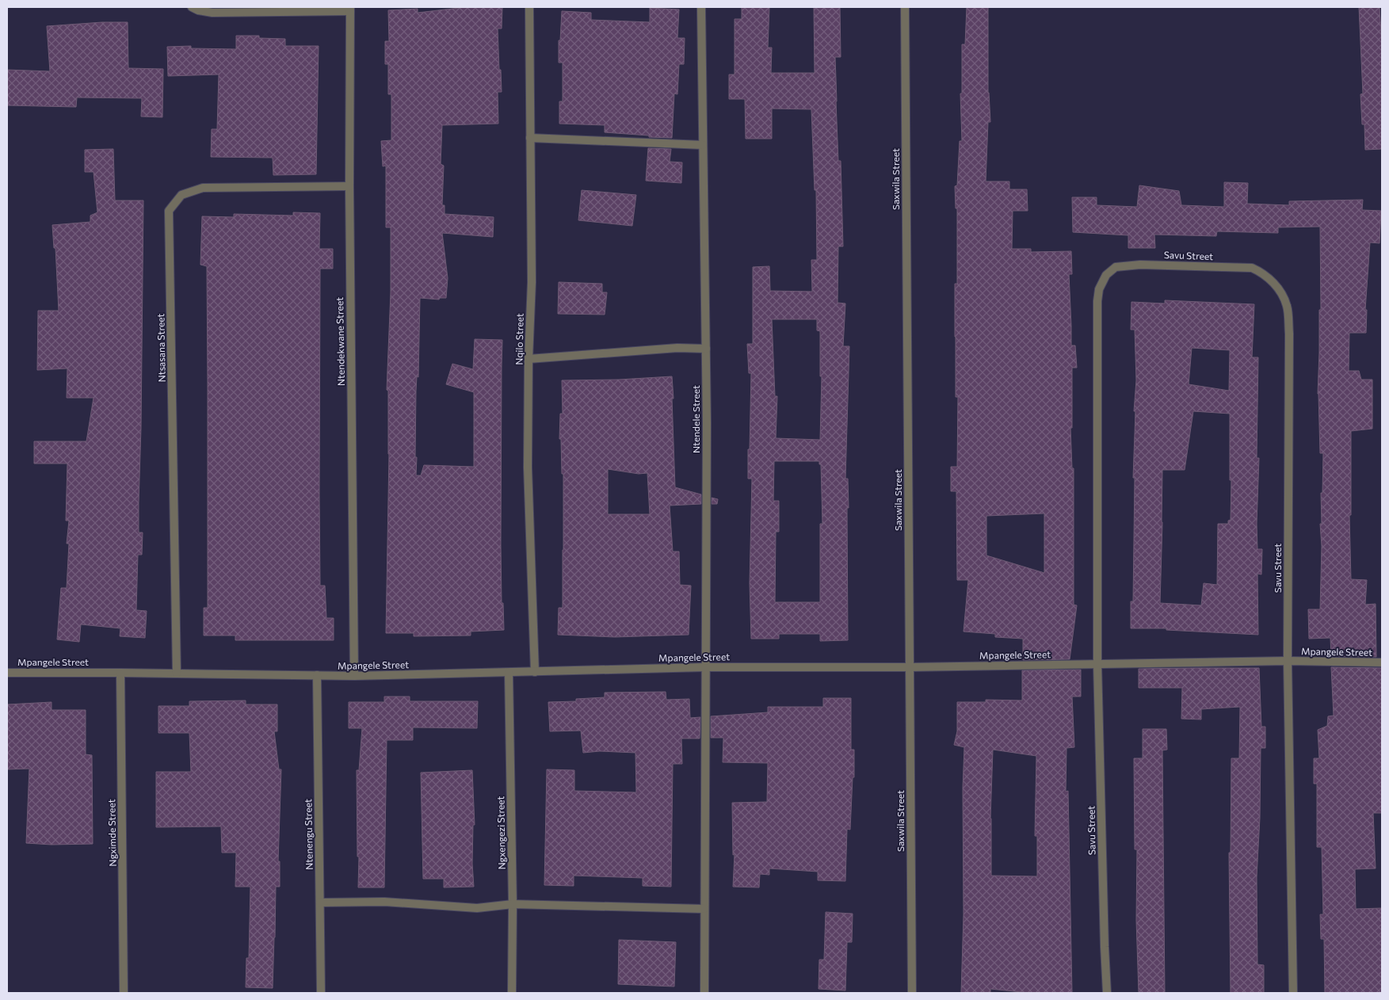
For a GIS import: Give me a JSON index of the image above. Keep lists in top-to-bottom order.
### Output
{
  "streets": {
    "street": [
      "Saxwila Street",
      "Savu Street",
      "Nqilo Street",
      "Ntendekwane Street",
      "Ntsasana Street",
      "Ntendele Street",
      "Mpangele Street",
      "Ngximde Street",
      "Ngxengezi Street",
      "Ntenengu Street"
    ]
  },
  "crossings": [
    ["Saxwila Street", "Mpangele Street"],
    ["Savu Street", "Mpangele Street"],
    ["Nqilo Street", "Mpangele Street"],
    ["Ntendekwane Street", "Ntsasana Street"],
    ["Ntendekwane Street", "Mpangele Street"],
    ["Ntsasana Street", "Mpangele Street"],
    ["Ntendele Street", "Mpangele Street"],
    ["Mpangele Street", "Ngximde Street"],
    ["Mpangele Street", "Ngxengezi Street"],
    ["Mpangele Street", "Ntenengu Street"]
  ]
}
